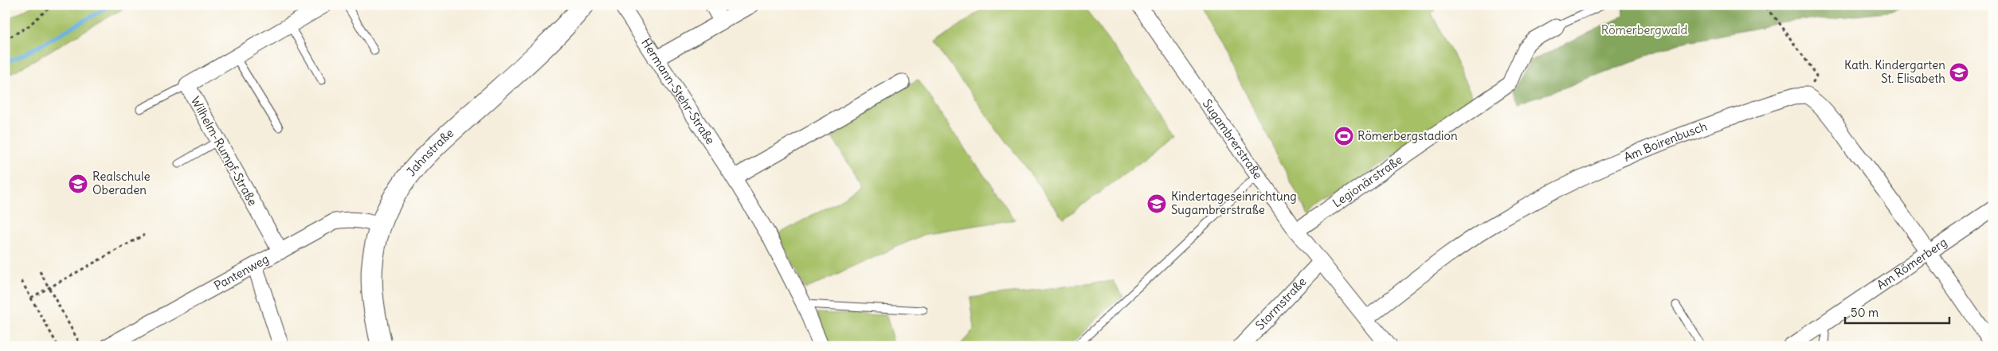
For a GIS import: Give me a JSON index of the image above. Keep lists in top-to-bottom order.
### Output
{
  "streets": {
    "main road": ["Jahnstraße"],
    "street": [
      "Hermann-Stehr-Straße",
      "Sugambrerstraße",
      "Am Boirenbusch",
      "Wilhelm-Rumpf-Straße",
      "Legionärstraße",
      "Am Römerberg",
      "Pantenweg",
      "Stormstraße"
    ]
  },
  "crossings": [
    ["Sugambrerstraße", "Am Boirenbusch"],
    ["Sugambrerstraße", "Legionärstraße"],
    ["Sugambrerstraße", "Stormstraße"],
    ["Wilhelm-Rumpf-Straße", "Pantenweg"],
    ["Jahnstraße", "Pantenweg"]
  ],
  "parks": ["Römerbergwald"],
  "places": {
    "school or university": ["Kath. Kindergarten St. Elisabeth", "Realschule Oberaden", "Kindertageseinrichtung Sugambrerstraße"],
    "sports": ["Römerbergstadion"]
  },
  "scale_bar": "50 m"
}
